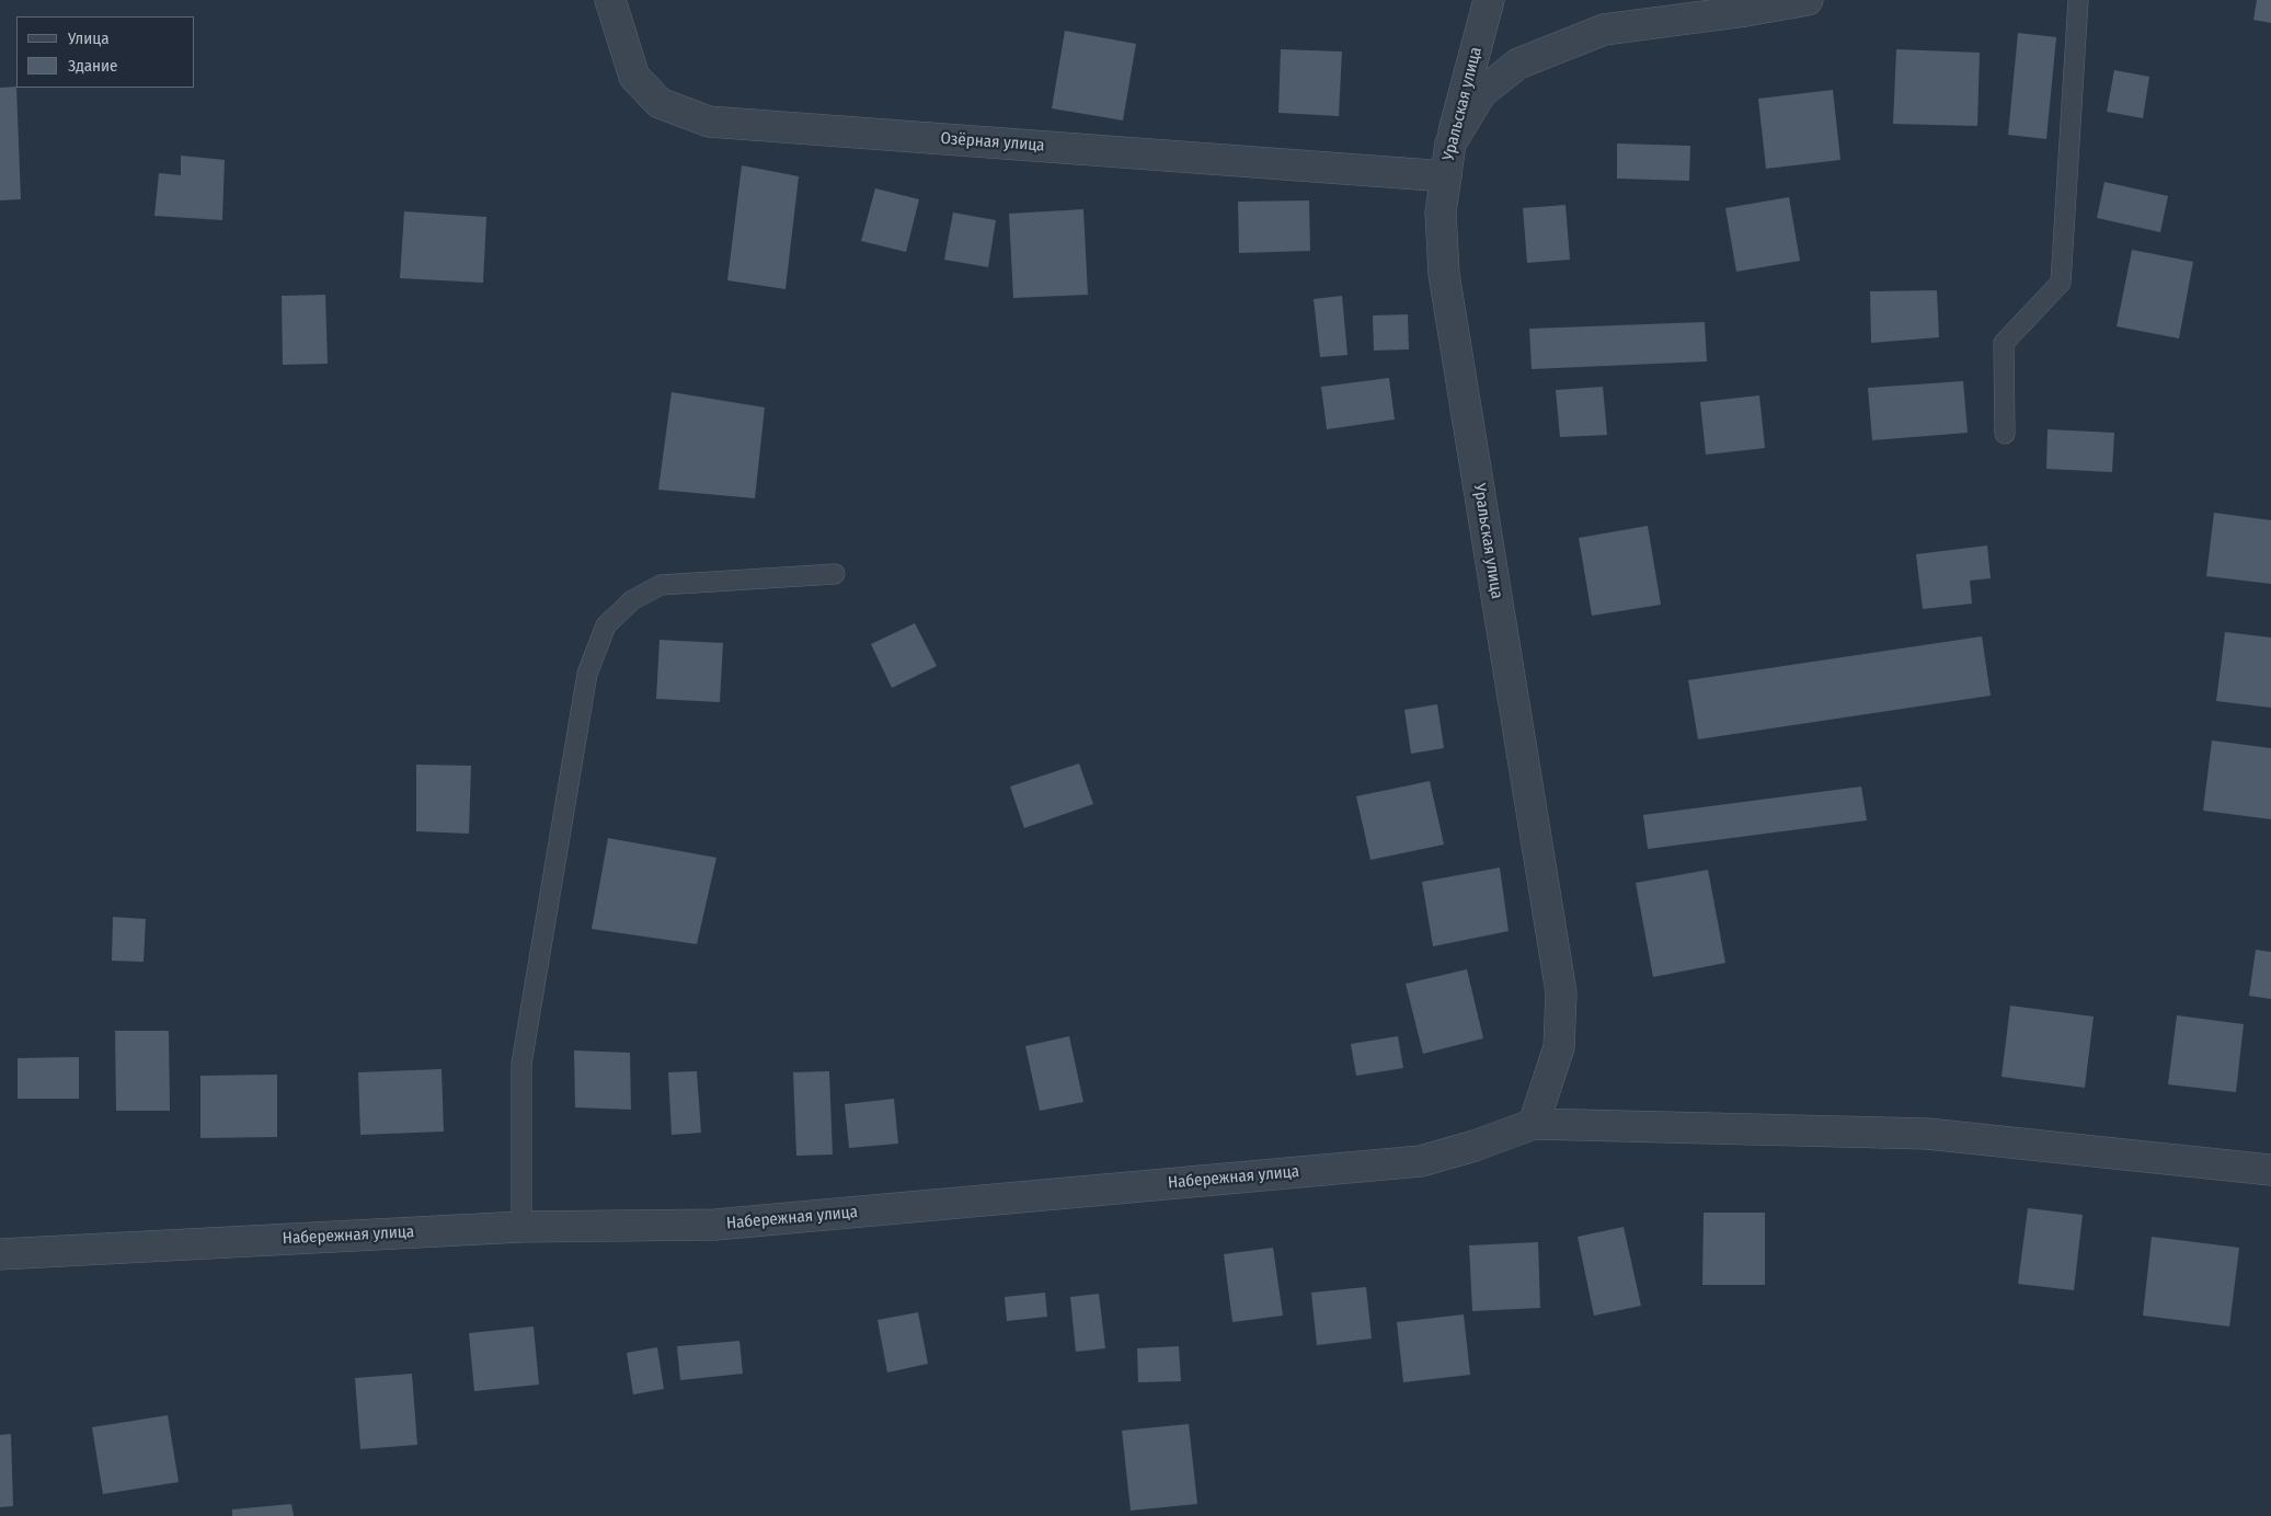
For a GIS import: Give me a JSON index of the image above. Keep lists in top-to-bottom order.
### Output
{
  "streets": {
    "street": ["Уральская улица", "Озёрная улица", "Набережная улица"]
  },
  "crossings": [
    ["Уральская улица", "Озёрная улица"],
    ["Уральская улица", "Набережная улица"]
  ],
  "legend": ["Улица", "Здание"]
}
